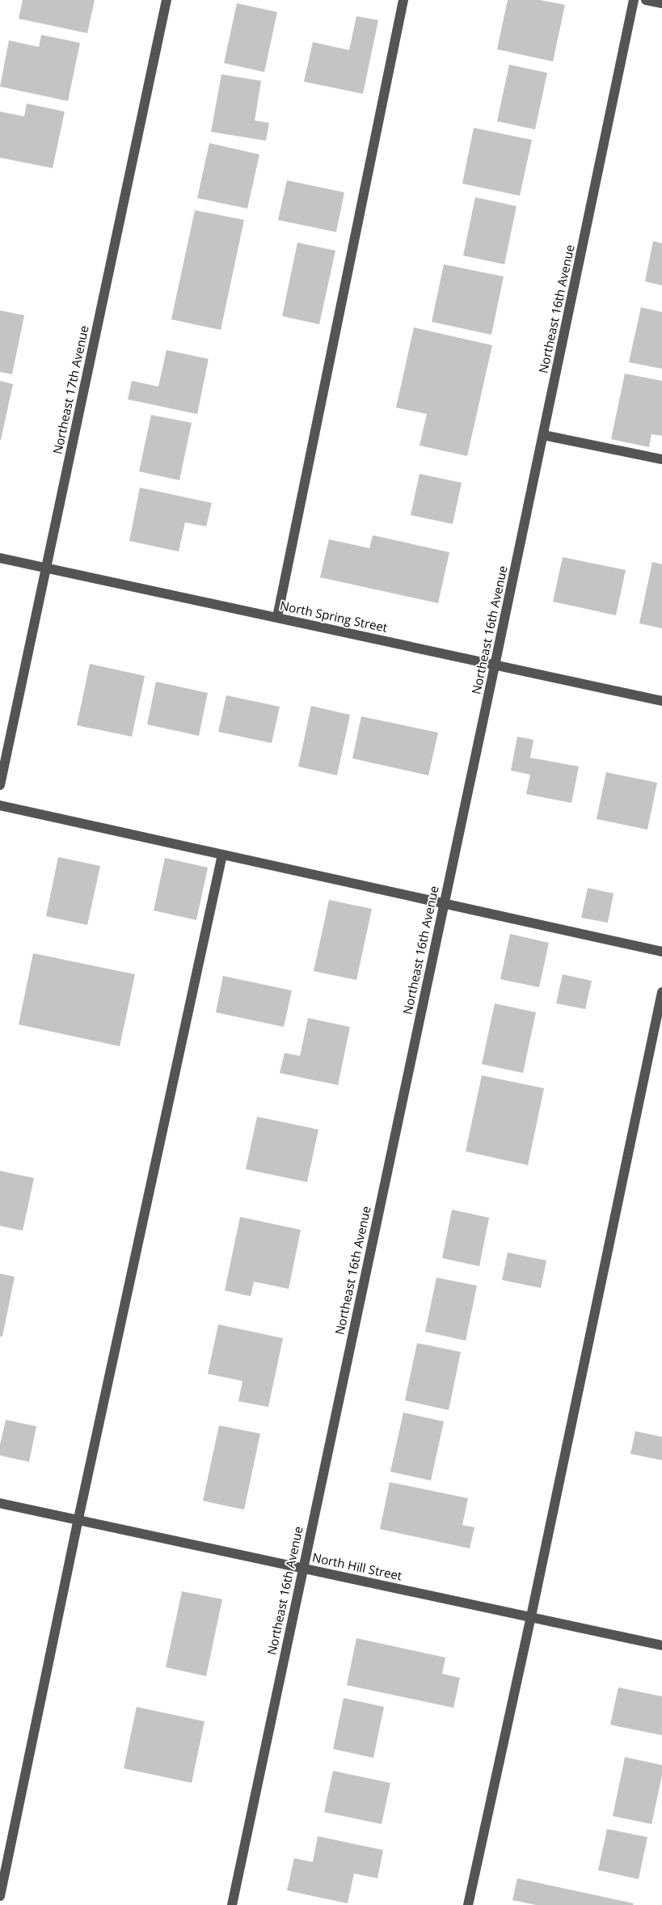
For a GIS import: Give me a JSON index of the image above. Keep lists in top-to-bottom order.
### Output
{
  "streets": {
    "street": [
      "Northeast 16th Avenue",
      "Northeast 17th Avenue",
      "North Spring Street",
      "North Hill Street"
    ]
  },
  "crossings": [
    ["Northeast 16th Avenue", "North Spring Street"],
    ["Northeast 16th Avenue", "North Hill Street"],
    ["Northeast 17th Avenue", "North Spring Street"]
  ]
}
